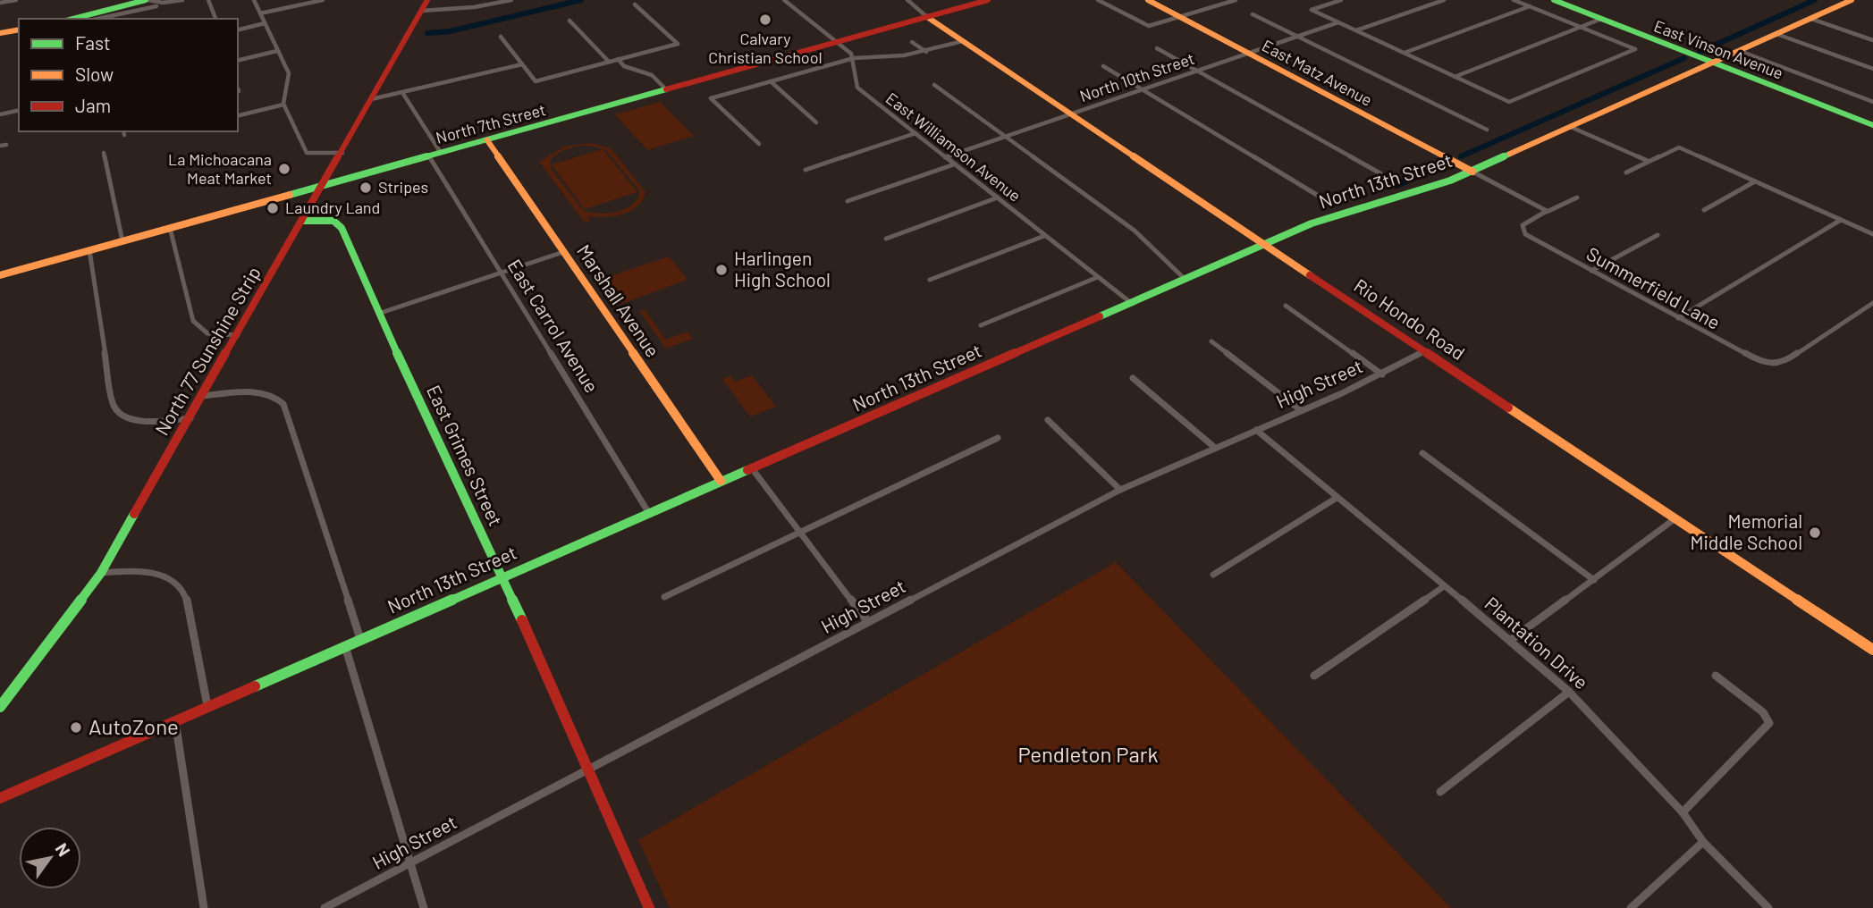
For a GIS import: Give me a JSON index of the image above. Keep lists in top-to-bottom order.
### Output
{
  "streets": {
    "street": [
      "East Vinson Avenue",
      "East Matz Avenue",
      "North 10th Street",
      "North 7th Street",
      "East Williamson Avenue",
      "North 13th Street",
      "Summerfield Lane",
      "Marshall Avenue",
      "Rio Hondo Road",
      "East Carrol Avenue",
      "North 77 Sunshine Strip",
      "High Street",
      "East Grimes Street",
      "Plantation Drive"
    ]
  },
  "crossings": [
    ["East Vinson Avenue", "North 13th Street"],
    ["East Matz Avenue", "North 10th Street"],
    ["East Matz Avenue", "North 13th Street"],
    ["North 10th Street", "East Williamson Avenue"],
    ["North 10th Street", "Rio Hondo Road"],
    ["North 7th Street", "Marshall Avenue"],
    ["North 7th Street", "Rio Hondo Road"],
    ["North 7th Street", "East Carrol Avenue"],
    ["North 7th Street", "North 77 Sunshine Strip"],
    ["East Williamson Avenue", "North 13th Street"],
    ["North 13th Street", "Marshall Avenue"],
    ["North 13th Street", "Rio Hondo Road"],
    ["North 13th Street", "East Carrol Avenue"],
    ["North 13th Street", "East Grimes Street"],
    ["Rio Hondo Road", "High Street"],
    ["North 77 Sunshine Strip", "East Grimes Street"],
    ["High Street", "East Grimes Street"],
    ["High Street", "Plantation Drive"]
  ],
  "parks": ["Pendleton Park"],
  "places": [
    "Calvary Christian School",
    "La Michoacana Meat Market",
    "Stripes",
    "Laundry Land",
    "Harlingen High School",
    "Memorial Middle School",
    "AutoZone"
  ],
  "legend": ["Fast", "Slow", "Jam"],
  "north": "top right"
}
